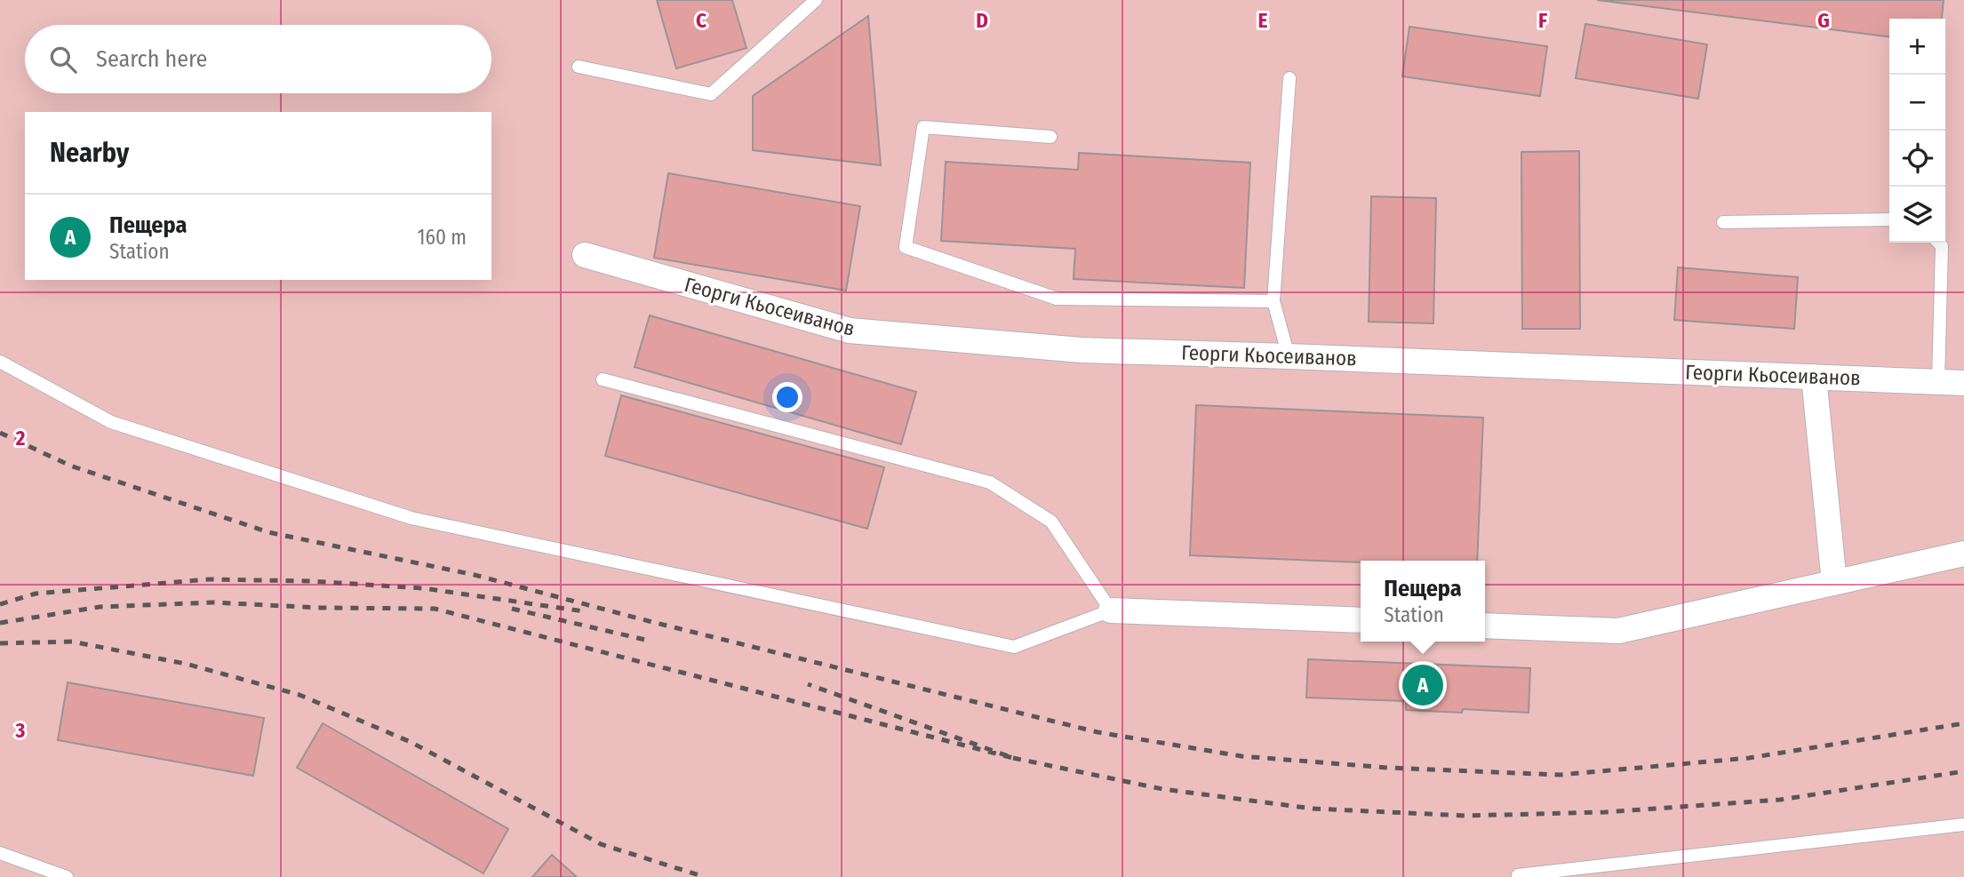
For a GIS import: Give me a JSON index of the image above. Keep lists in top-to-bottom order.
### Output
{
  "streets": {
    "street": ["Георги Кьосеиванов"]
  },
  "page": {
    "map_buttons": ["+", "−"],
    "search": "Search here",
    "heading": "Nearby",
    "list": [
      {
        "mark": "A",
        "name": "Пещера",
        "note": "Station",
        "value": "160 m"
      }
    ],
    "popup": ["Пещера", "Station"],
    "pins": "A"
  },
  "grid": {
    "columns": [
      "C",
      "D",
      "E",
      "F",
      "G"
    ],
    "rows": ["2", "3"]
  }
}
